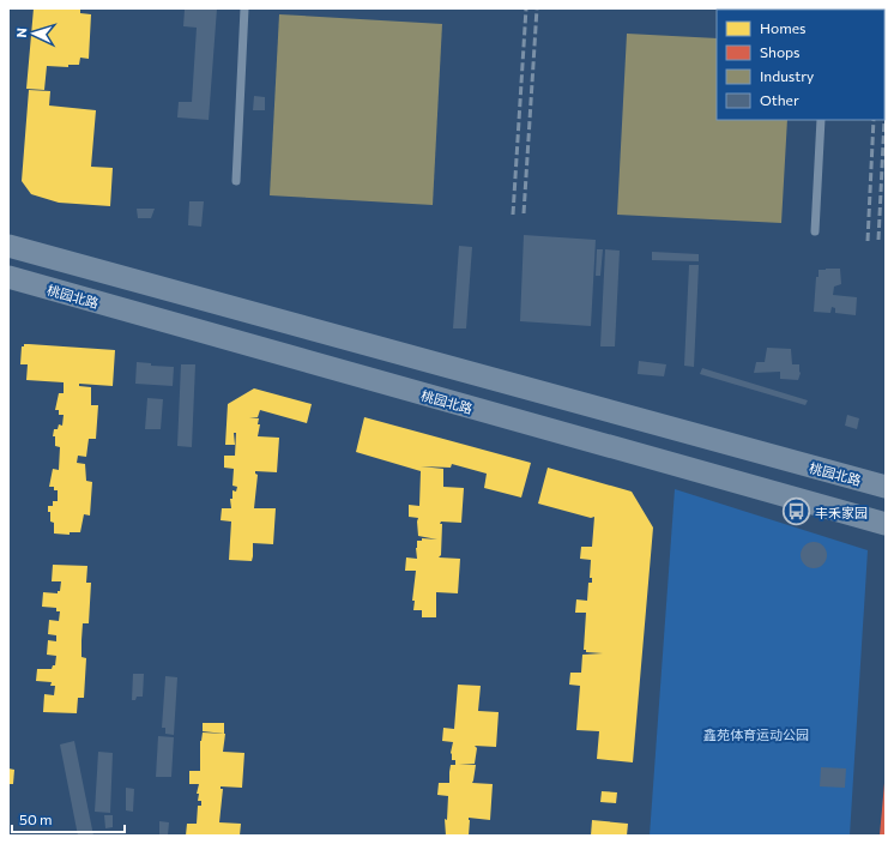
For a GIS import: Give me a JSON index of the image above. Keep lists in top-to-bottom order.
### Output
{
  "streets": {
    "main road": ["桃园北路"]
  },
  "parks": ["鑫苑体育运动公园"],
  "places": {
    "bus stop": ["丰禾家园"]
  },
  "legend": [
    "Homes",
    "Shops",
    "Industry",
    "Other"
  ],
  "scale_bar": "50 m",
  "north": "left"
}
